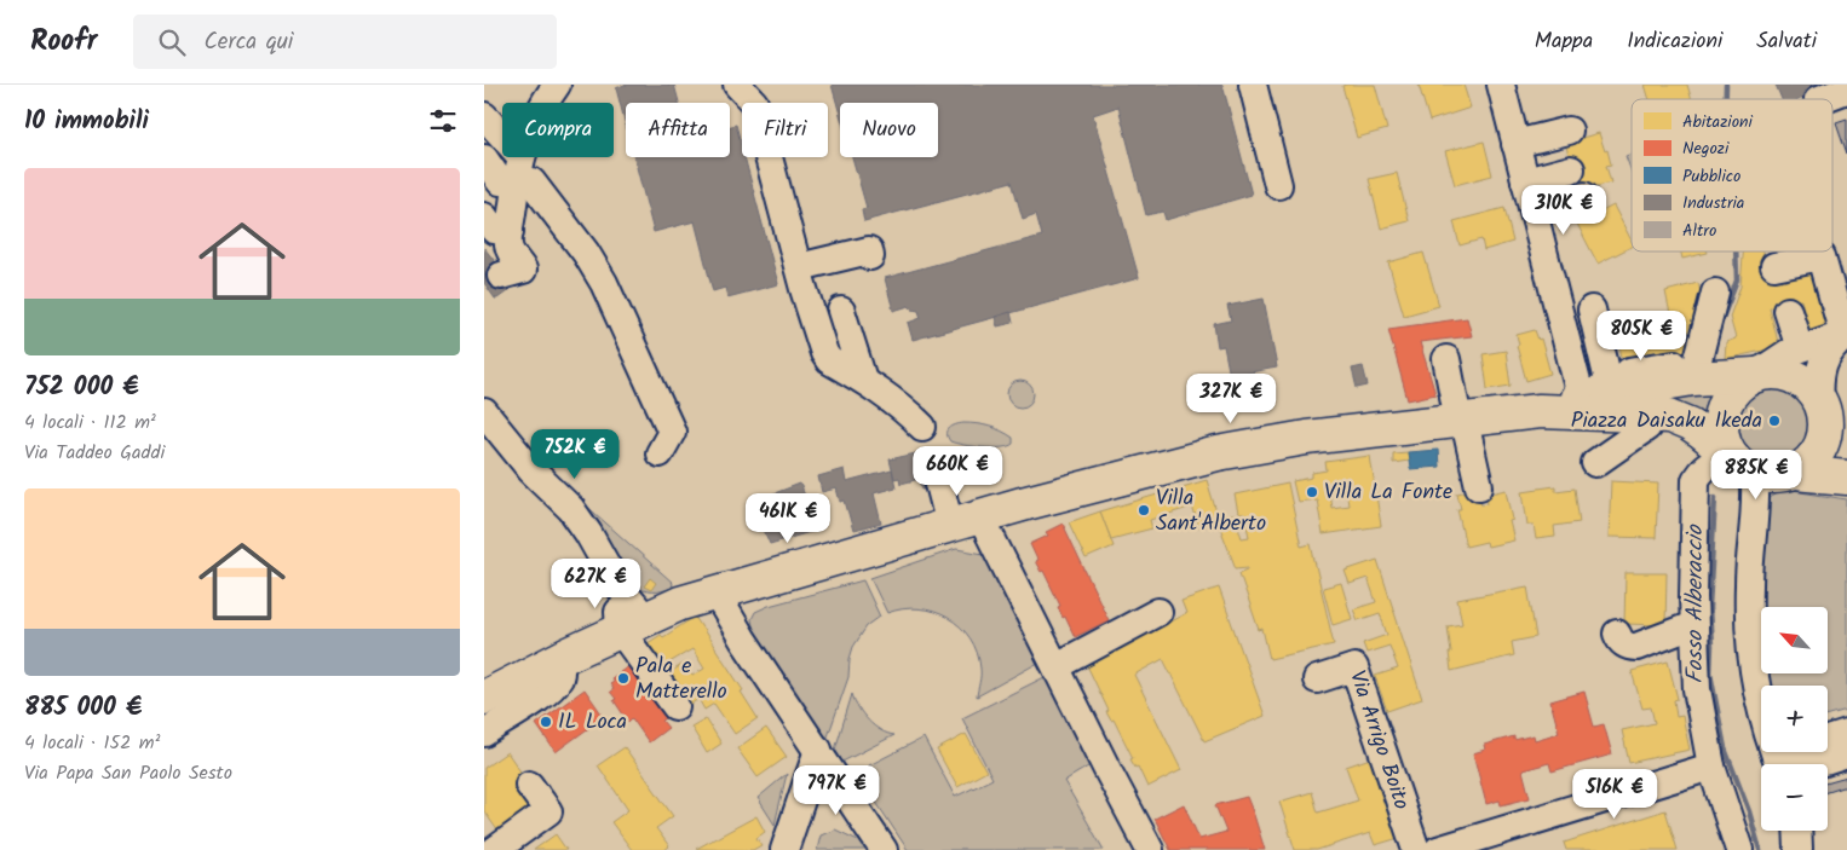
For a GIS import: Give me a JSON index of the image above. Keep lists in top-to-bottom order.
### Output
{
  "streets": {
    "street": ["Via Arrigo Boito"]
  },
  "water": ["Fosso Alberaccio"],
  "places": [
    "Piazza Daisaku Ikeda",
    "Villa La Fonte",
    "Villa Sant'Alberto",
    "Pala e Matterello",
    "IL Loca"
  ],
  "legend": [
    "Abitazioni",
    "Negozi",
    "Pubblico",
    "Industria",
    "Altro"
  ],
  "north": "top left",
  "page": {
    "header": "Roofr",
    "search": "Cerca qui",
    "nav": ["Mappa", "Indicazioni", "Salvati"],
    "heading": "10 immobili",
    "chip": [
      "Compra",
      "Affitta",
      "Filtri",
      "Nuovo"
    ],
    "list": [
      {
        "name": "752 000 €",
        "note": "4 locali · 112 m² · Via Taddeo Gaddi"
      },
      {
        "name": "885 000 €",
        "note": "4 locali · 152 m² · Via Papa San Paolo Sesto"
      }
    ],
    "price": [
      "310K €",
      "805K €",
      "327K €",
      "752K €",
      "660K €",
      "885K €",
      "461K €",
      "627K €",
      "797K €",
      "516K €"
    ],
    "map_buttons": ["+", "−"]
  }
}
